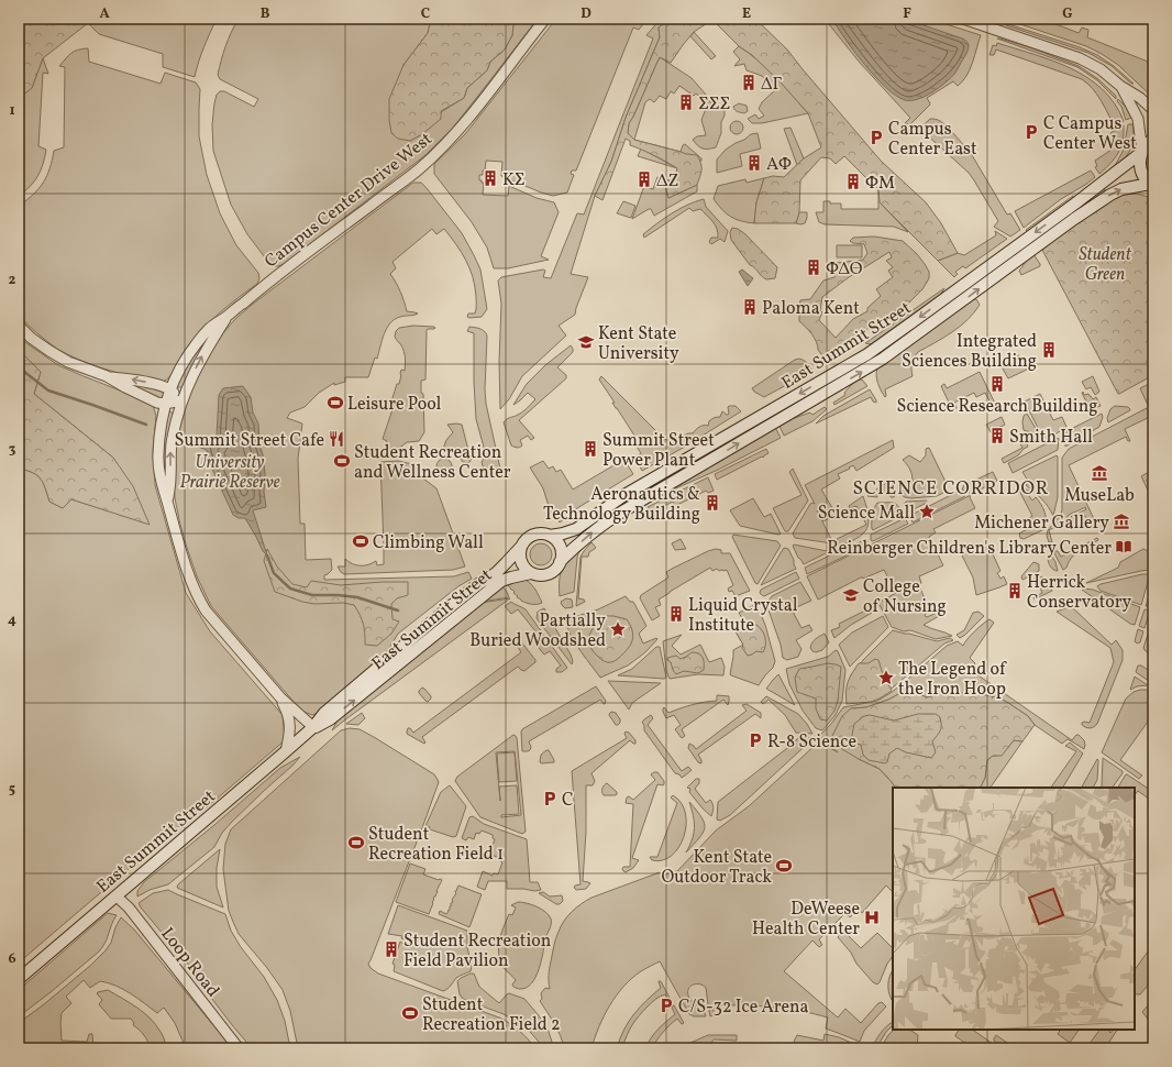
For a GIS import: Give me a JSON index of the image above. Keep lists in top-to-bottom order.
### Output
{
  "streets": {
    "main road": ["East Summit Street"],
    "street": ["Campus Center Drive West", "Loop Road"]
  },
  "crossings": [
    ["East Summit Street", "Loop Road"]
  ],
  "districts": ["SCIENCE CORRIDOR"],
  "parks": ["Student Green", "University Prairie Reserve"],
  "places": {
    "building": [
      "ΔΓ",
      "ΣΣΣ",
      "ΑΦ",
      "ΚΣ",
      "ΔΖ",
      "ΦΜ",
      "ΦΔΘ",
      "Paloma Kent",
      "Integrated Sciences Building",
      "Science Research Building",
      "Smith Hall",
      "Summit Street Power Plant",
      "Aeronautics & Technology Building",
      "Herrick Conservatory",
      "Liquid Crystal Institute",
      "Student Recreation Field Pavilion"
    ],
    "parking": [
      "C Campus Center West",
      "Campus Center East",
      "R-8 Science",
      "C",
      "C/S-32 Ice Arena"
    ],
    "school or university": ["Kent State University", "College of Nursing"],
    "sports": [
      "Leisure Pool",
      "Student Recreation and Wellness Center",
      "Climbing Wall",
      "Student Recreation Field 1",
      "Kent State Outdoor Track",
      "Student Recreation Field 2"
    ],
    "restaurant": ["Summit Street Cafe"],
    "museum": ["MuseLab", "Michener Gallery"],
    "place": ["Science Mall", "Partially Buried Woodshed", "The Legend of the Iron Hoop"],
    "library": ["Reinberger Children's Library Center"],
    "hospital": ["DeWeese Health Center"]
  },
  "grid": {
    "columns": [
      "A",
      "B",
      "C",
      "D",
      "E",
      "F",
      "G"
    ],
    "rows": [
      "1",
      "2",
      "3",
      "4",
      "5",
      "6"
    ]
  }
}
